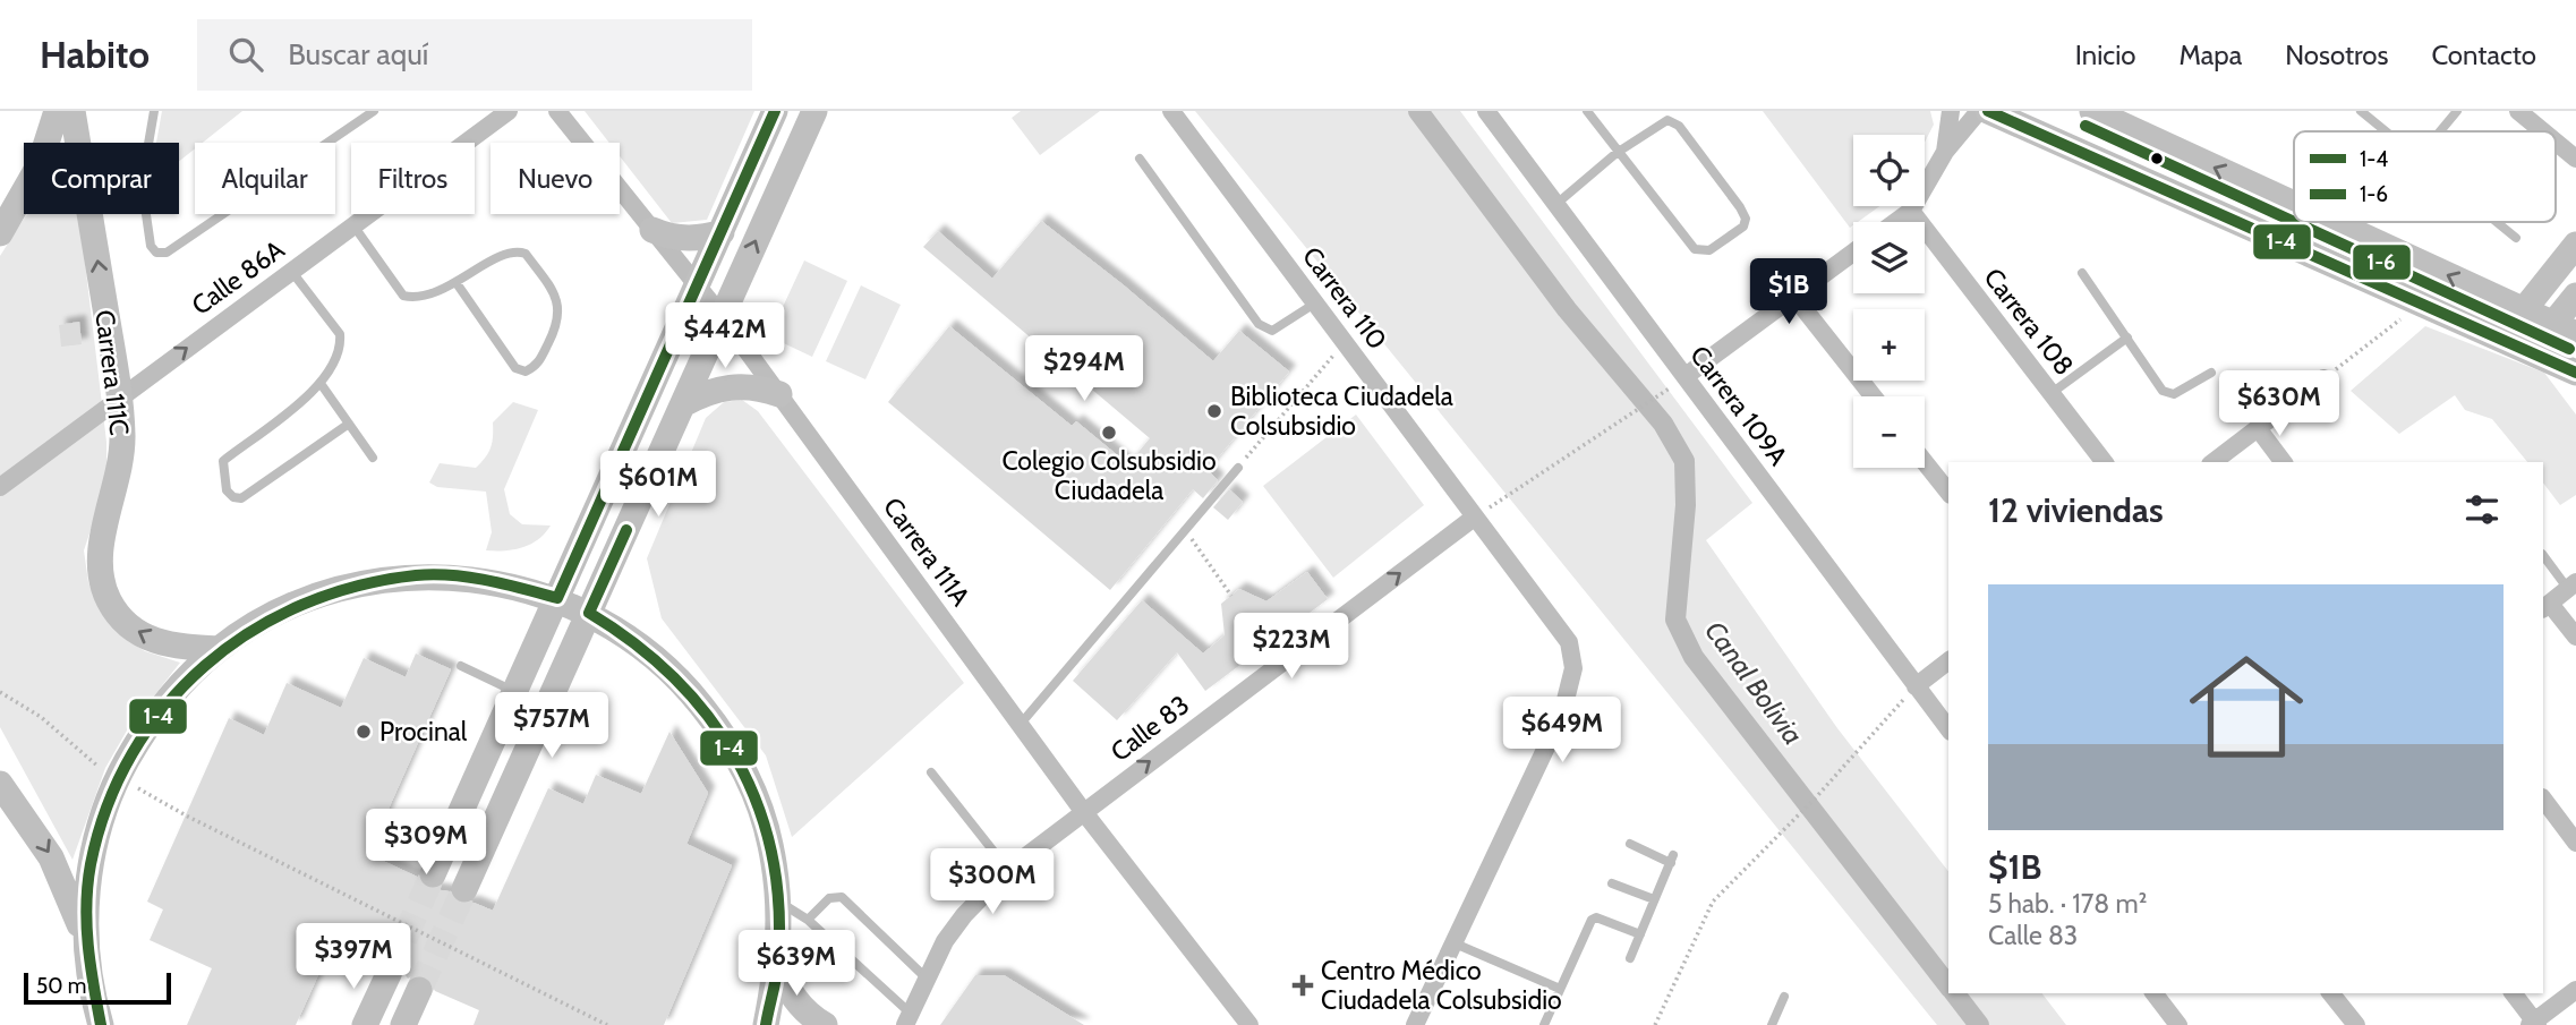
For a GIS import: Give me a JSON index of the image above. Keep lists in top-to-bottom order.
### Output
{
  "streets": {
    "street": [
      "Calle 86A",
      "Carrera 110",
      "Carrera 108",
      "Carrera 111C",
      "Carrera 109A",
      "Carrera 111A",
      "Calle 83"
    ]
  },
  "crossings": [
    ["Calle 86A", "Carrera 111C"],
    ["Carrera 110", "Calle 83"],
    ["Carrera 111A", "Calle 83"]
  ],
  "one_way": ["Carrera 111C", "Calle 83"],
  "water": ["Canal Bolivia"],
  "places": {
    "other": ["Biblioteca Ciudadela Colsubsidio", "Colegio Colsubsidio Ciudadela", "Procinal"],
    "health": ["Centro Médico Ciudadela Colsubsidio"]
  },
  "lines": ["transit line 1-4", "transit line 1-6"],
  "legend": ["1-4", "1-6"],
  "scale_bar": "50 m",
  "page": {
    "header": "Habito",
    "search": "Buscar aquí",
    "nav": [
      "Inicio",
      "Mapa",
      "Nosotros",
      "Contacto"
    ],
    "map_buttons": ["+", "−"],
    "chip": [
      "Comprar",
      "Alquilar",
      "Filtros",
      "Nuevo"
    ],
    "price": [
      "$1B",
      "$442M",
      "$294M",
      "$630M",
      "$601M",
      "$223M",
      "$757M",
      "$649M",
      "$309M",
      "$300M",
      "$397M",
      "$639M"
    ],
    "heading": "12 viviendas",
    "list": [
      {
        "name": "$1B",
        "note": "5 hab. · 178 m² · Calle 83"
      }
    ],
    "scale": "50 m"
  }
}
